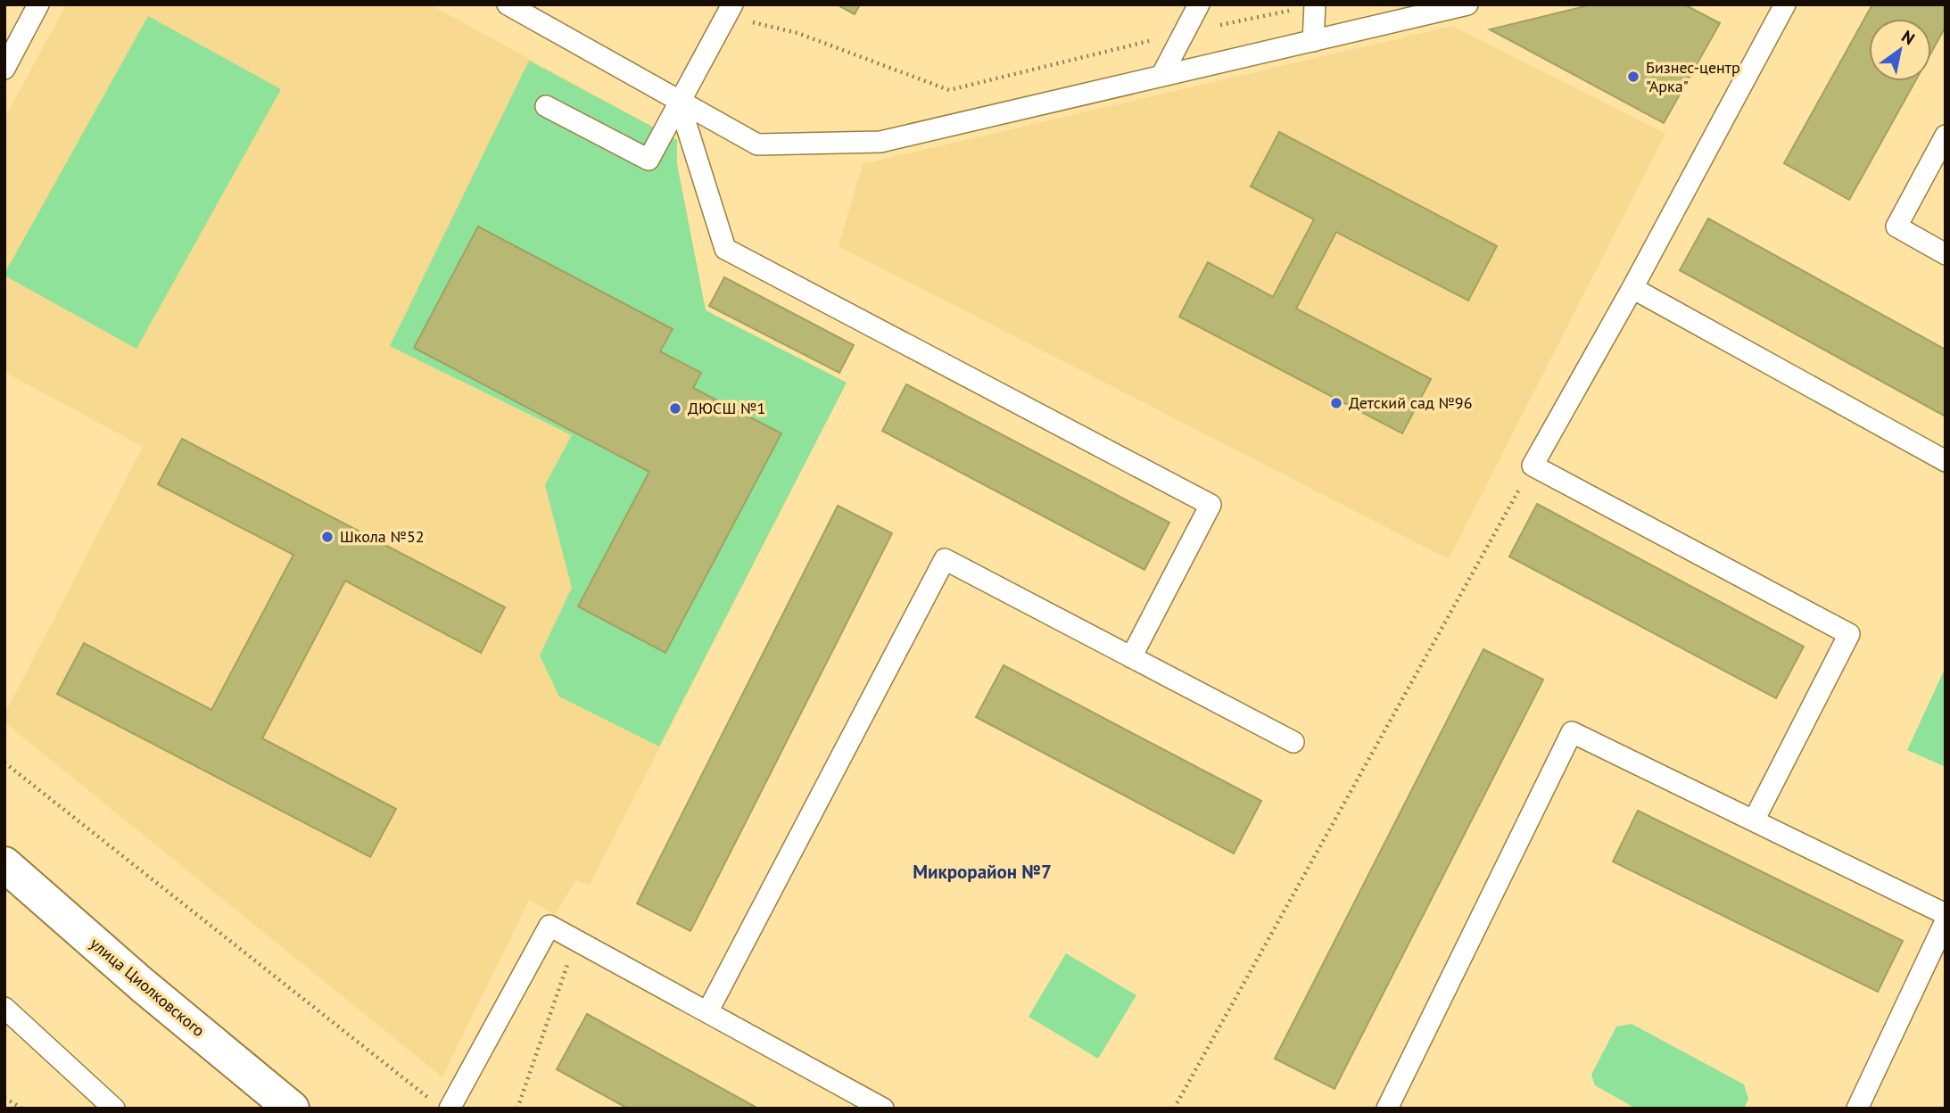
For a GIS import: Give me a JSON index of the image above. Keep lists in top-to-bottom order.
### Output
{
  "streets": {
    "main road": ["улица Циолковского"]
  },
  "districts": ["Микрорайон №7"],
  "places": [
    "Бизнес-центр \"Арка\"",
    "Детский сад №96",
    "ДЮСШ №1",
    "Школа №52"
  ],
  "north": "top right"
}
